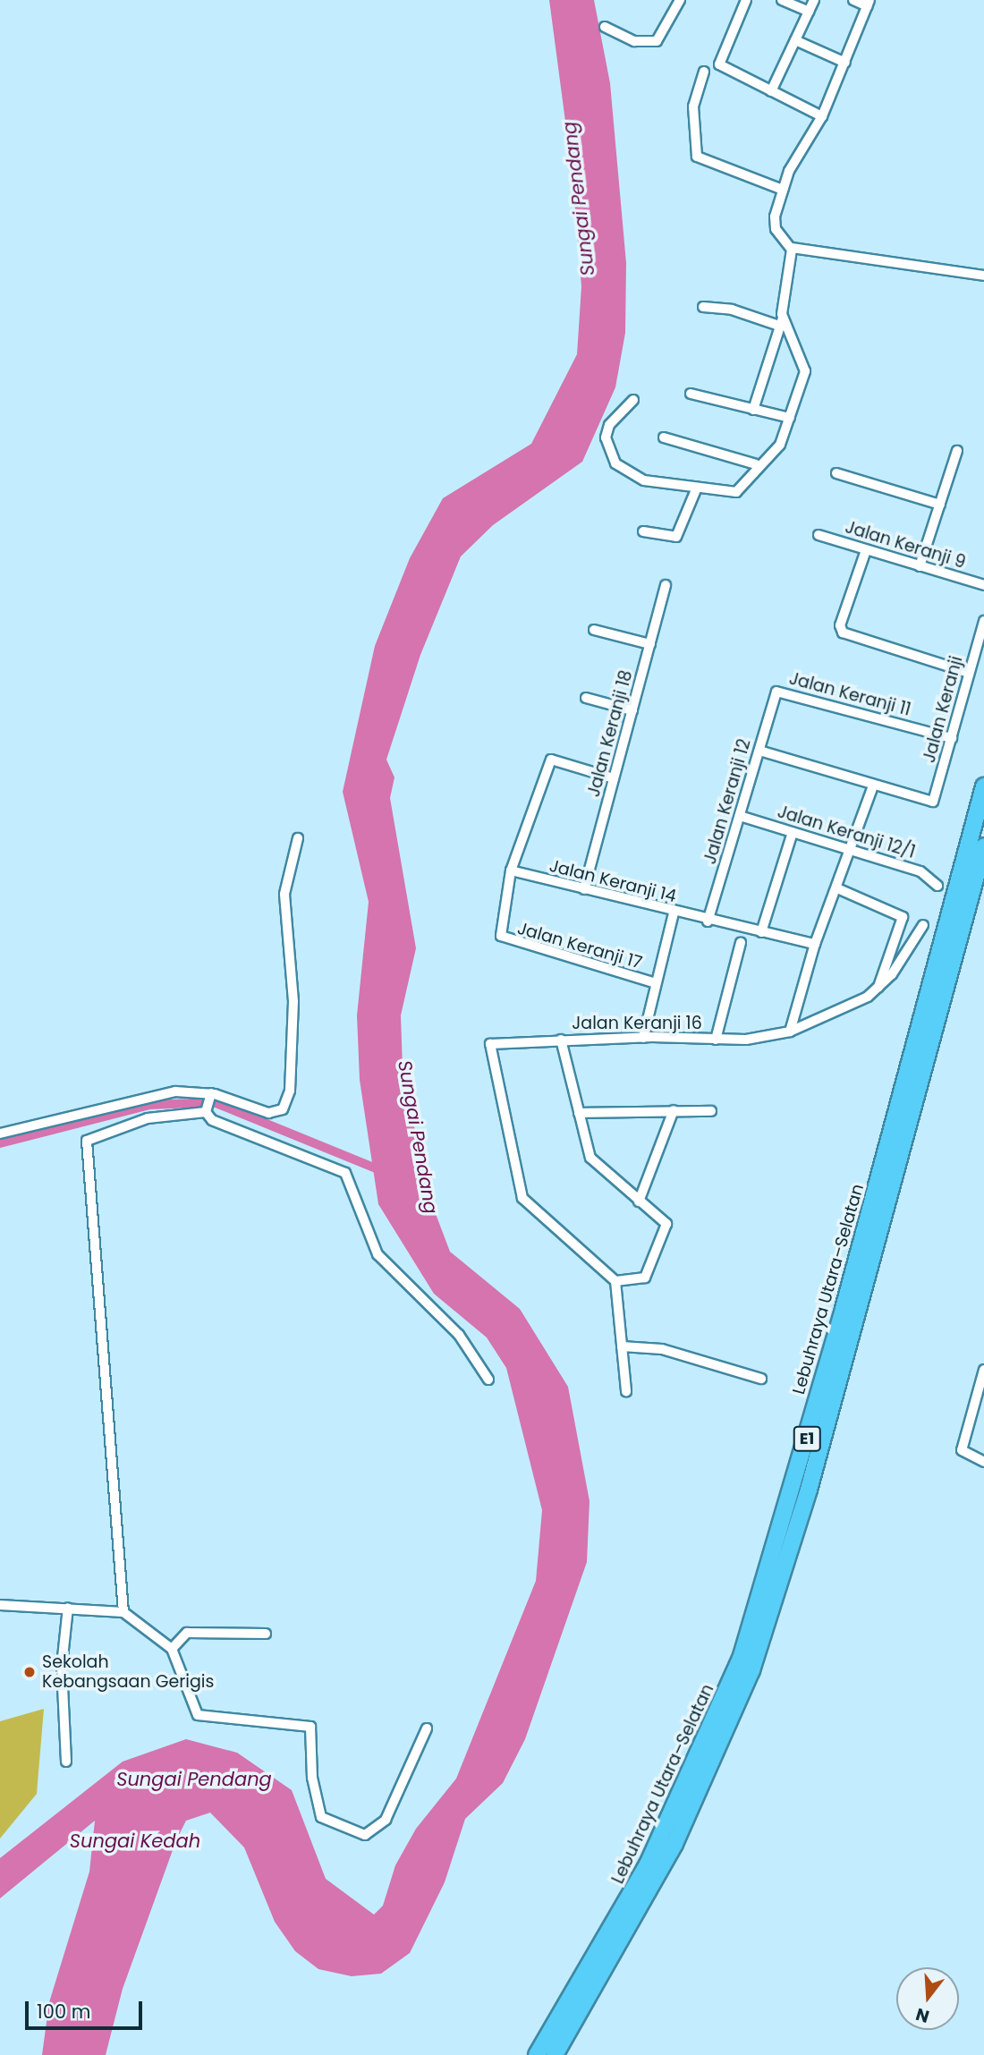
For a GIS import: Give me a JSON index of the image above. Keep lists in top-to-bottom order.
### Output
{
  "streets": {
    "highway": ["Lebuhraya Utara–Selatan", "E1"],
    "street": [
      "Jalan Keranji 9",
      "Jalan Keranji 11",
      "Jalan Keranji",
      "Jalan Keranji 18",
      "Jalan Keranji 12",
      "Jalan Keranji 12/1",
      "Jalan Keranji 14",
      "Jalan Keranji 17",
      "Jalan Keranji 16"
    ]
  },
  "crossings": [
    ["Jalan Keranji 11", "Jalan Keranji"],
    ["Jalan Keranji 11", "Jalan Keranji 12"],
    ["Jalan Keranji 18", "Jalan Keranji 14"],
    ["Jalan Keranji 12", "Jalan Keranji 12/1"],
    ["Jalan Keranji 12", "Jalan Keranji 14"],
    ["Jalan Keranji 14", "Jalan Keranji 17"]
  ],
  "water": ["Sungai Pendang", "Sungai Kedah"],
  "places": ["Sekolah Kebangsaan Gerigis"],
  "scale_bar": "100 m",
  "north": "bottom"
}
